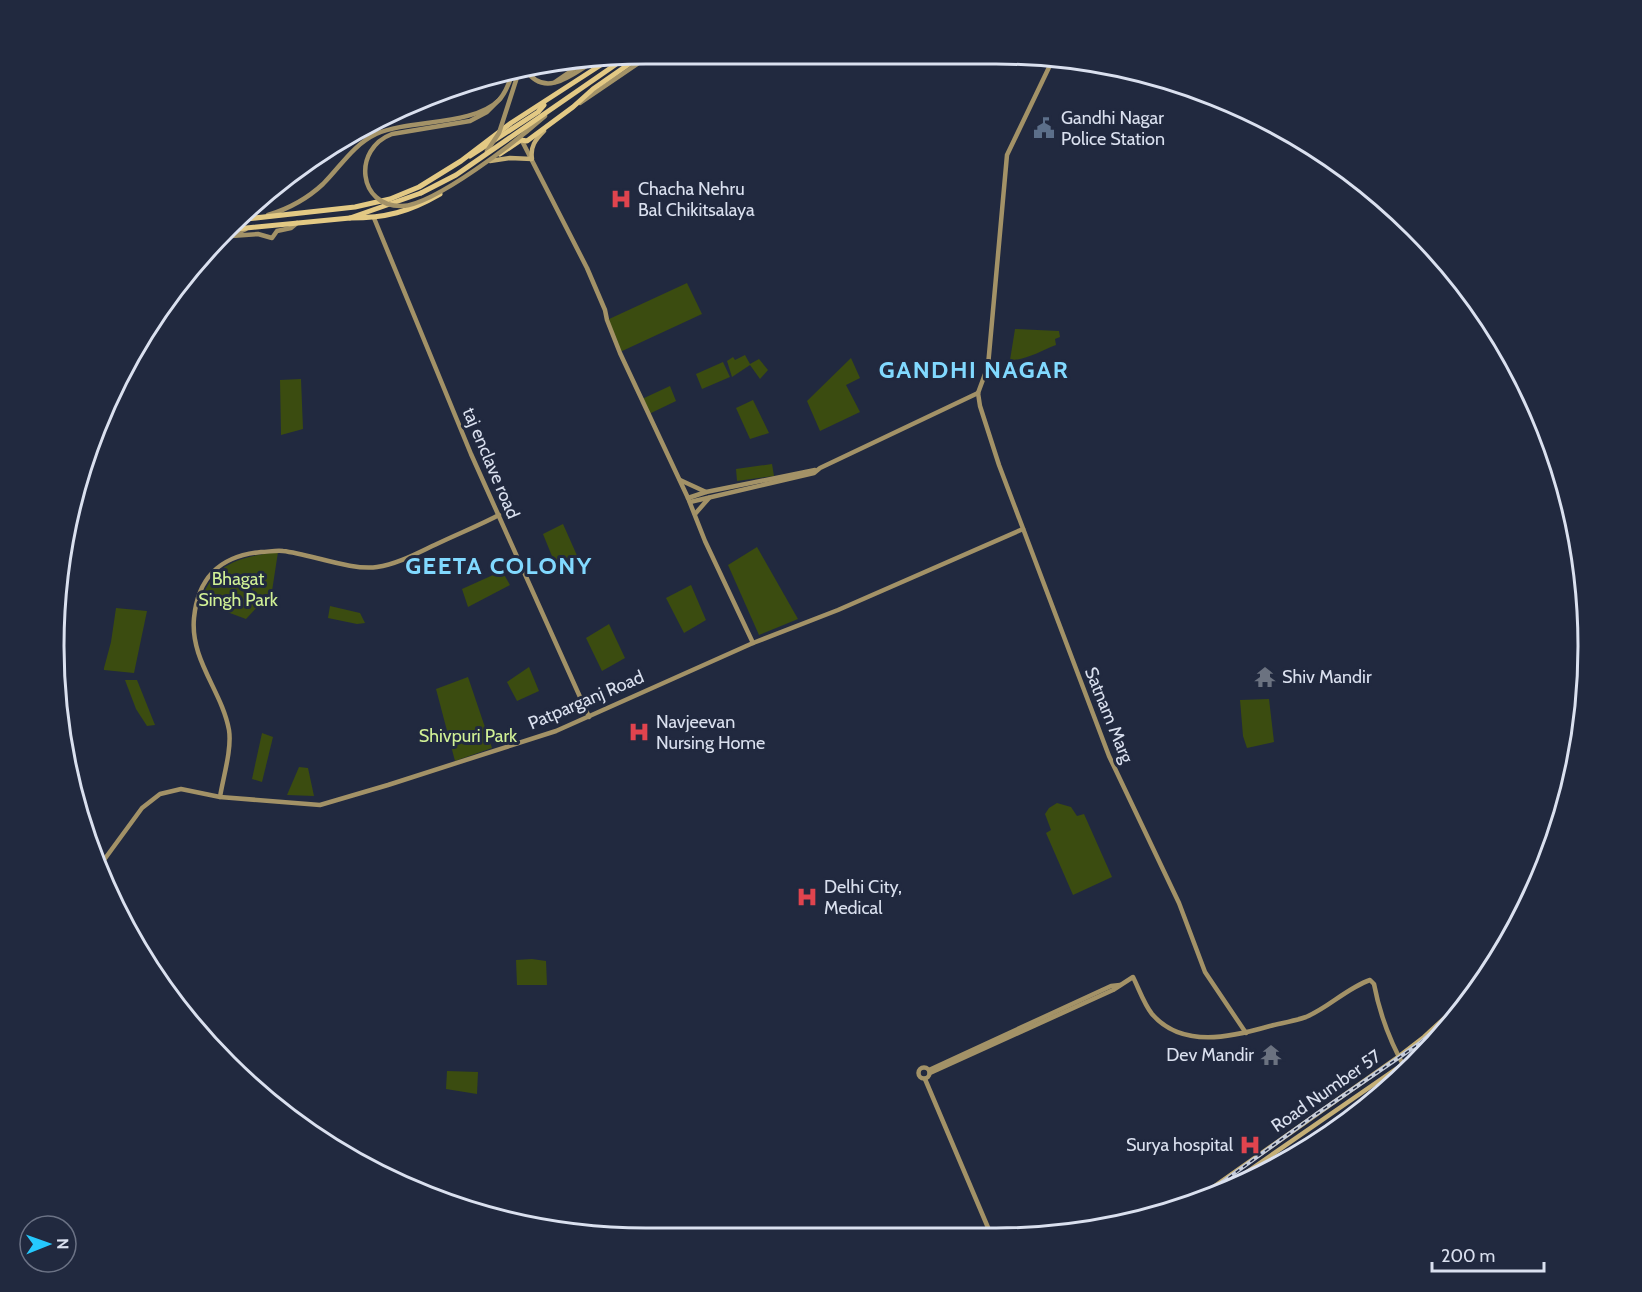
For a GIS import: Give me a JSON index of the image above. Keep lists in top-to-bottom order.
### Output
{
  "streets": {
    "main road": ["Road Number 57"],
    "street": ["taj enclave road", "Patparganj Road", "Satnam Marg"]
  },
  "crossings": [
    ["taj enclave road", "Patparganj Road"],
    ["Patparganj Road", "Satnam Marg"]
  ],
  "districts": ["GANDHI NAGAR", "GEETA COLONY"],
  "parks": ["Bhagat Singh Park", "Shivpuri Park"],
  "places": {
    "public building": ["Gandhi Nagar Police Station"],
    "hospital": [
      "Chacha Nehru Bal Chikitsalaya",
      "Navjeevan Nursing Home",
      "Delhi City, Medical",
      "Surya hospital"
    ],
    "temple": ["Shiv Mandir", "Dev Mandir"]
  },
  "scale_bar": "200 m",
  "north": "right"
}
